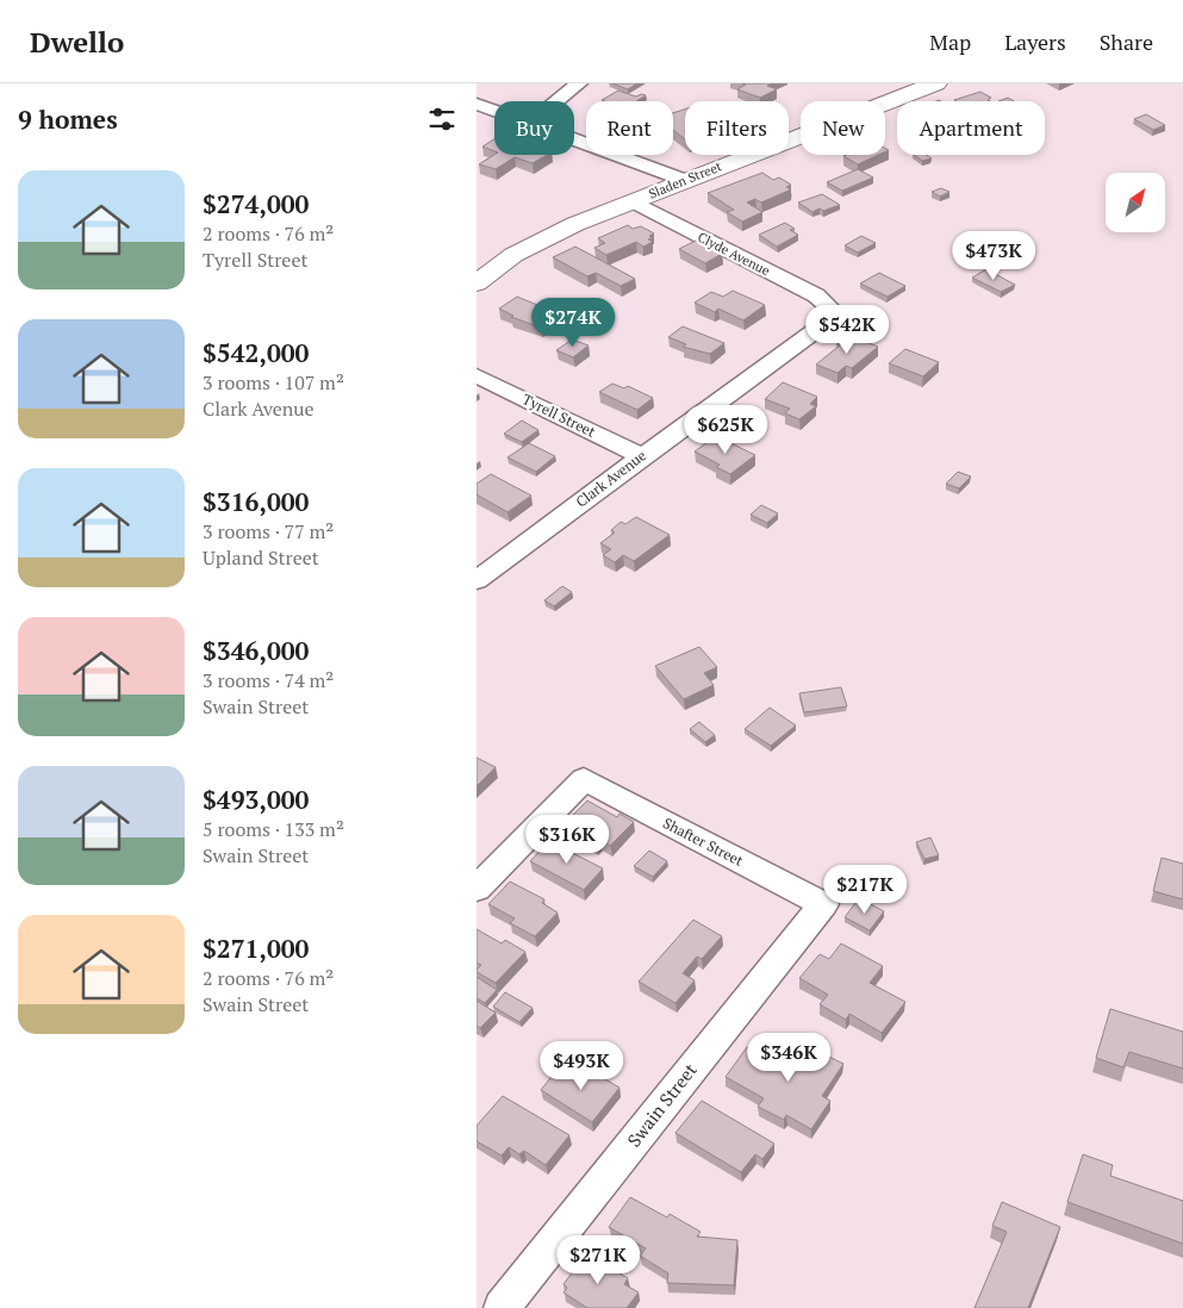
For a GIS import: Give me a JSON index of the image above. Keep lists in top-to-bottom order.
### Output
{
  "streets": {
    "street": [
      "Sladen Street",
      "Clyde Avenue",
      "Tyrell Street",
      "Clark Avenue",
      "Shafter Street",
      "Swain Street"
    ]
  },
  "crossings": [
    ["Sladen Street", "Clyde Avenue"],
    ["Clyde Avenue", "Clark Avenue"],
    ["Tyrell Street", "Clark Avenue"],
    ["Shafter Street", "Swain Street"]
  ],
  "north": "top right",
  "page": {
    "header": "Dwello",
    "nav": ["Map", "Layers", "Share"],
    "heading": "9 homes",
    "chip": [
      "Buy",
      "Rent",
      "Filters",
      "New",
      "Apartment"
    ],
    "list": [
      {
        "name": "$274,000",
        "note": "2 rooms · 76 m² · Tyrell Street"
      },
      {
        "name": "$542,000",
        "note": "3 rooms · 107 m² · Clark Avenue"
      },
      {
        "name": "$316,000",
        "note": "3 rooms · 77 m² · Upland Street"
      },
      {
        "name": "$346,000",
        "note": "3 rooms · 74 m² · Swain Street"
      },
      {
        "name": "$493,000",
        "note": "5 rooms · 133 m² · Swain Street"
      },
      {
        "name": "$271,000",
        "note": "2 rooms · 76 m² · Swain Street"
      }
    ],
    "price": [
      "$473K",
      "$274K",
      "$542K",
      "$625K",
      "$316K",
      "$217K",
      "$346K",
      "$493K",
      "$271K"
    ]
  }
}
